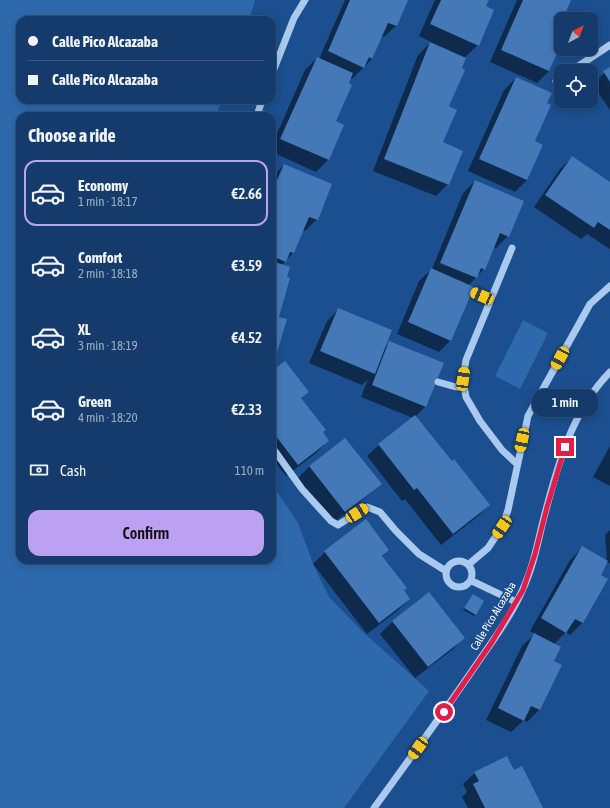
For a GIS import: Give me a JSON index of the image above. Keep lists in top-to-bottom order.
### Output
{
  "streets": {
    "street": ["Calle Pico Alcazaba"]
  },
  "north": "top right",
  "page": {
    "banner": ["Calle Pico Alcazaba", "Calle Pico Alcazaba"],
    "heading": "Choose a ride",
    "list": [
      {
        "name": "Economy",
        "note": "1 min · 18:17",
        "value": "€2.66"
      },
      {
        "name": "Comfort",
        "note": "2 min · 18:18",
        "value": "€3.59"
      },
      {
        "name": "XL",
        "note": "3 min · 18:19",
        "value": "€4.52"
      },
      {
        "name": "Green",
        "note": "4 min · 18:20",
        "value": "€2.33"
      }
    ],
    "bubble": "1 min",
    "pay": ["Cash", "110 m"],
    "buttons": "Confirm"
  }
}
